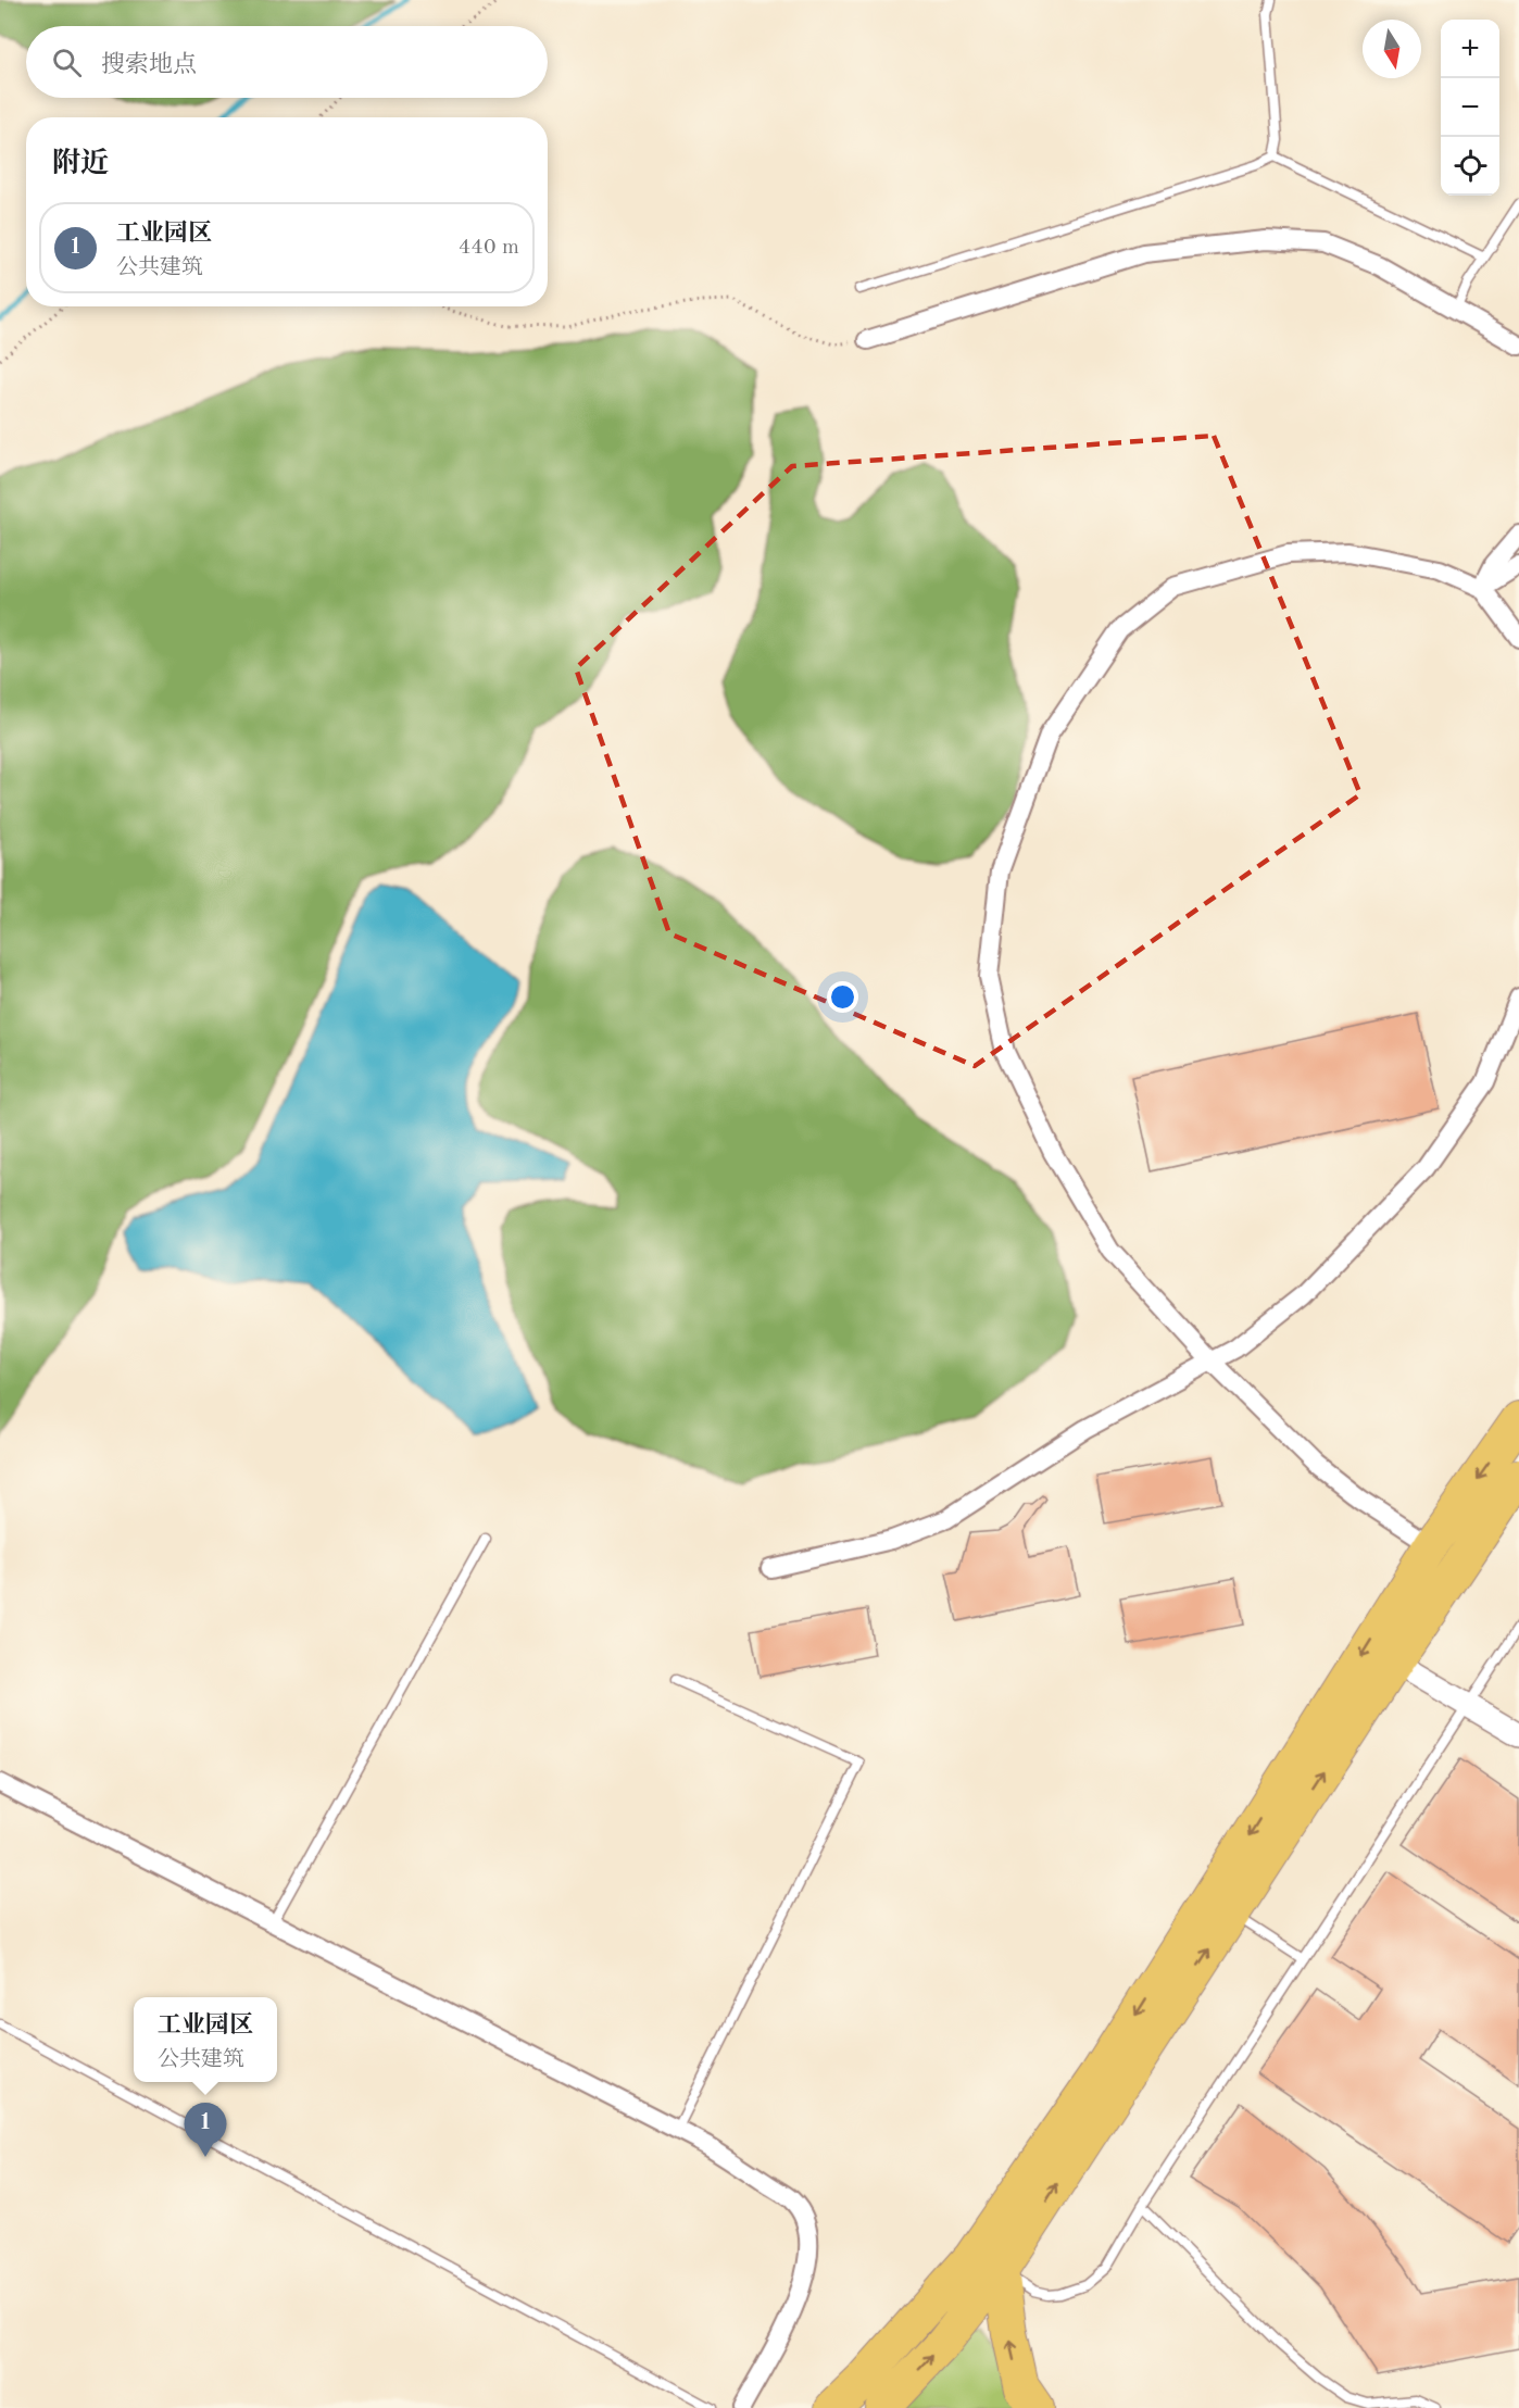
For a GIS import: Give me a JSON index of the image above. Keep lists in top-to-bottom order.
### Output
{
  "north": "bottom",
  "page": {
    "map_buttons": ["+", "−"],
    "search": "搜索地点",
    "heading": "附近",
    "list": [
      {
        "mark": "1",
        "name": "工业园区",
        "note": "公共建筑",
        "value": "440 m"
      }
    ],
    "popup": ["工业园区", "公共建筑"],
    "pins": "1"
  }
}
